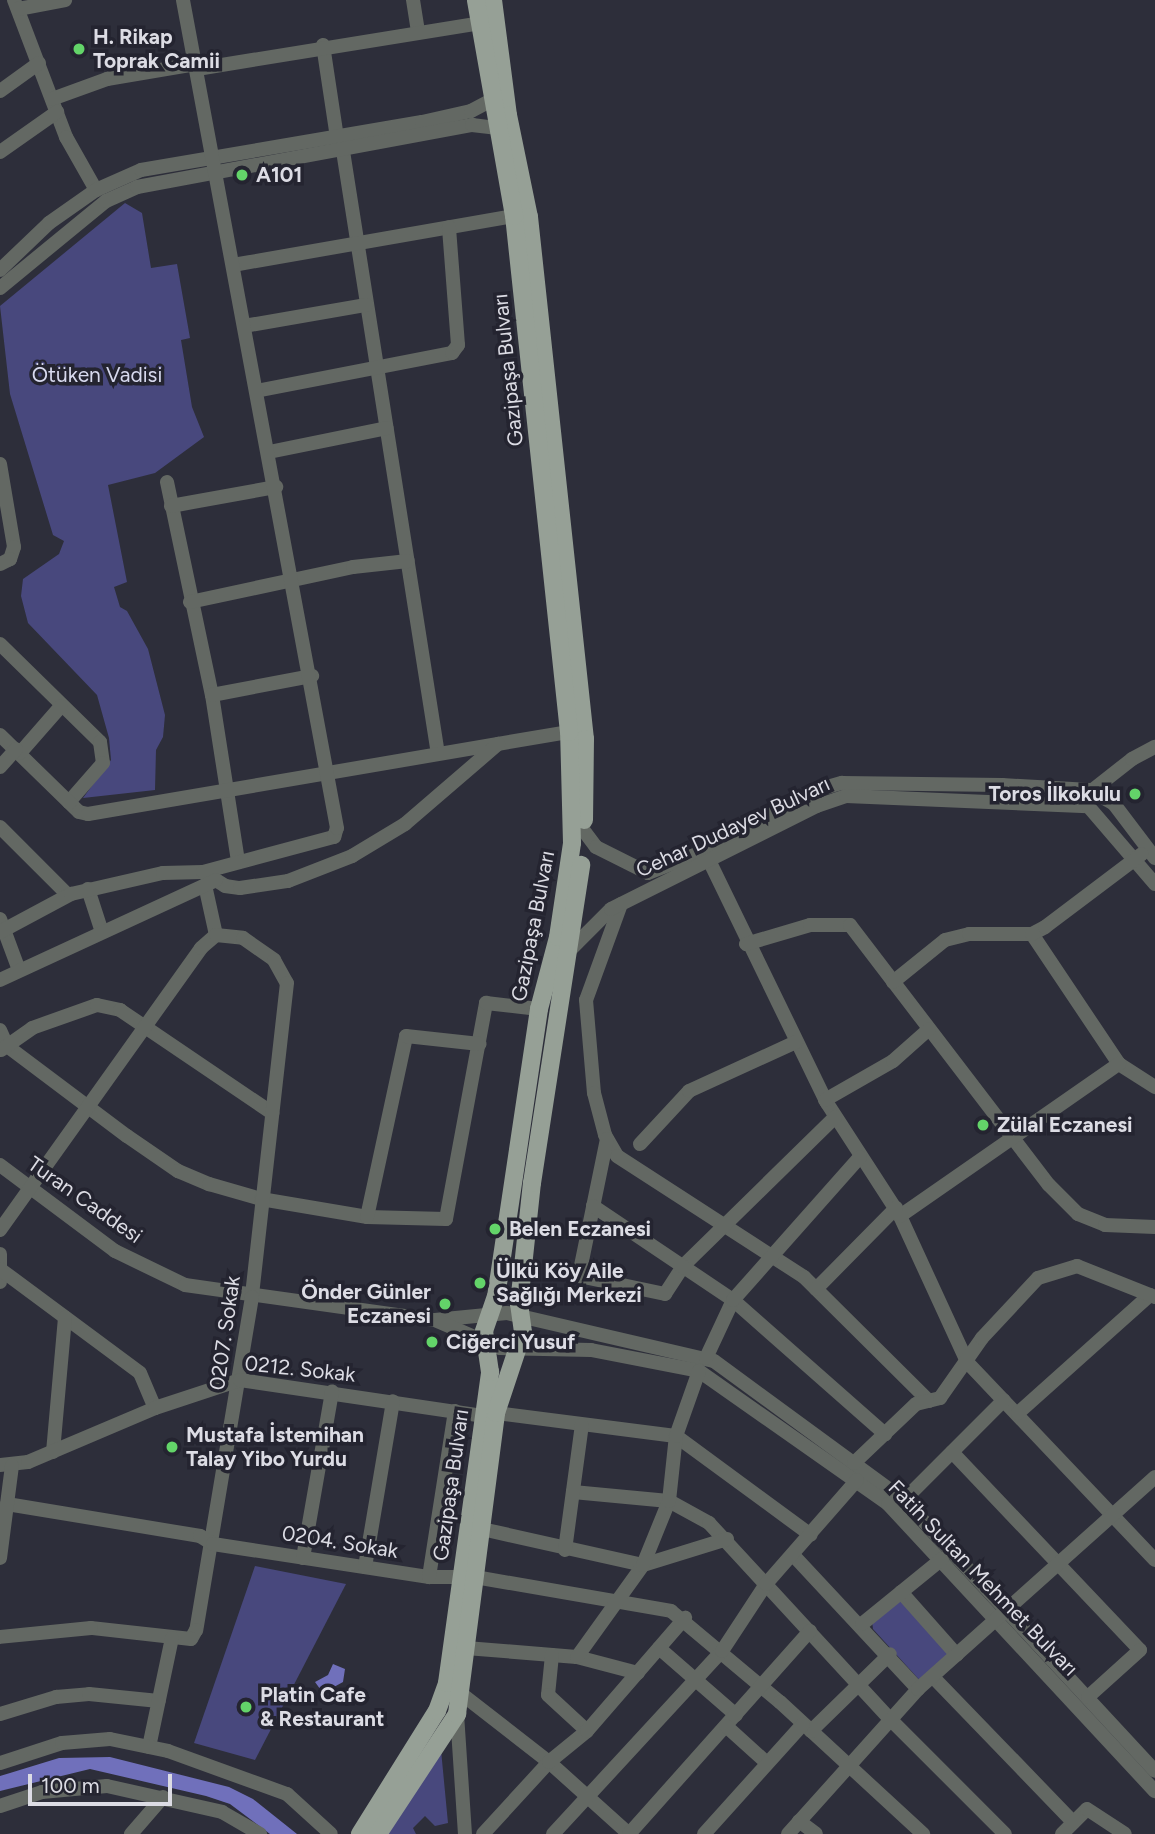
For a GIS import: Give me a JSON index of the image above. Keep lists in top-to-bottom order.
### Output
{
  "streets": {
    "main road": ["Gazipaşa Bulvarı"],
    "street": [
      "Cehar Dudayev Bulvarı",
      "Turan Caddesi",
      "0207. Sokak",
      "0212. Sokak",
      "0204. Sokak",
      "Fatih Sultan Mehmet Bulvarı"
    ]
  },
  "crossings": [
    ["Gazipaşa Bulvarı", "Cehar Dudayev Bulvarı"],
    ["Gazipaşa Bulvarı", "0212. Sokak"],
    ["Gazipaşa Bulvarı", "0204. Sokak"],
    ["Gazipaşa Bulvarı", "Fatih Sultan Mehmet Bulvarı"],
    ["Turan Caddesi", "0207. Sokak"],
    ["Turan Caddesi", "Fatih Sultan Mehmet Bulvarı"],
    ["0207. Sokak", "0212. Sokak"],
    ["0207. Sokak", "0204. Sokak"]
  ],
  "parks": ["Ötüken Vadisi"],
  "places": [
    "H. Rikap Toprak Camii",
    "A101",
    "Toros İlkokulu",
    "Zülal Eczanesi",
    "Belen Eczanesi",
    "Ülkü Köy Aile Sağlığı Merkezi",
    "Önder Günler Eczanesi",
    "Ciğerci Yusuf",
    "Mustafa İstemihan Talay Yibo Yurdu",
    "Platin Cafe & Restaurant"
  ],
  "scale_bar": "100 m"
}
